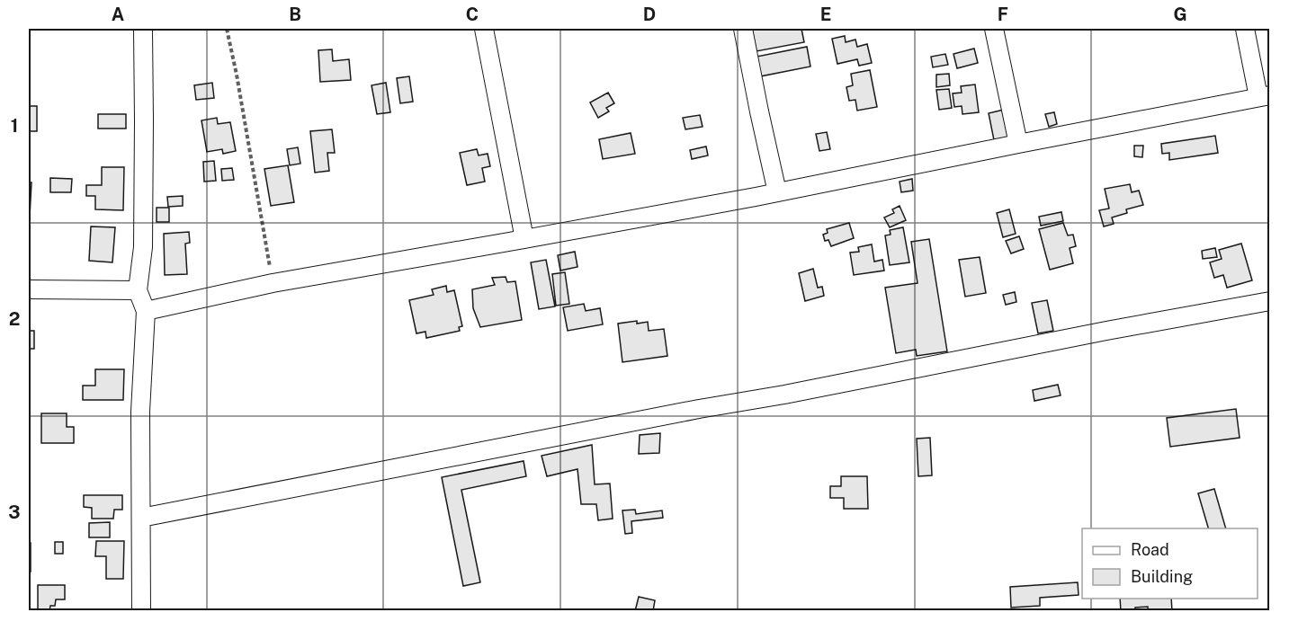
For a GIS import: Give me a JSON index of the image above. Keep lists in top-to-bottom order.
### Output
{
  "legend": ["Road", "Building"],
  "grid": {
    "columns": [
      "A",
      "B",
      "C",
      "D",
      "E",
      "F",
      "G"
    ],
    "rows": ["1", "2", "3"]
  }
}
